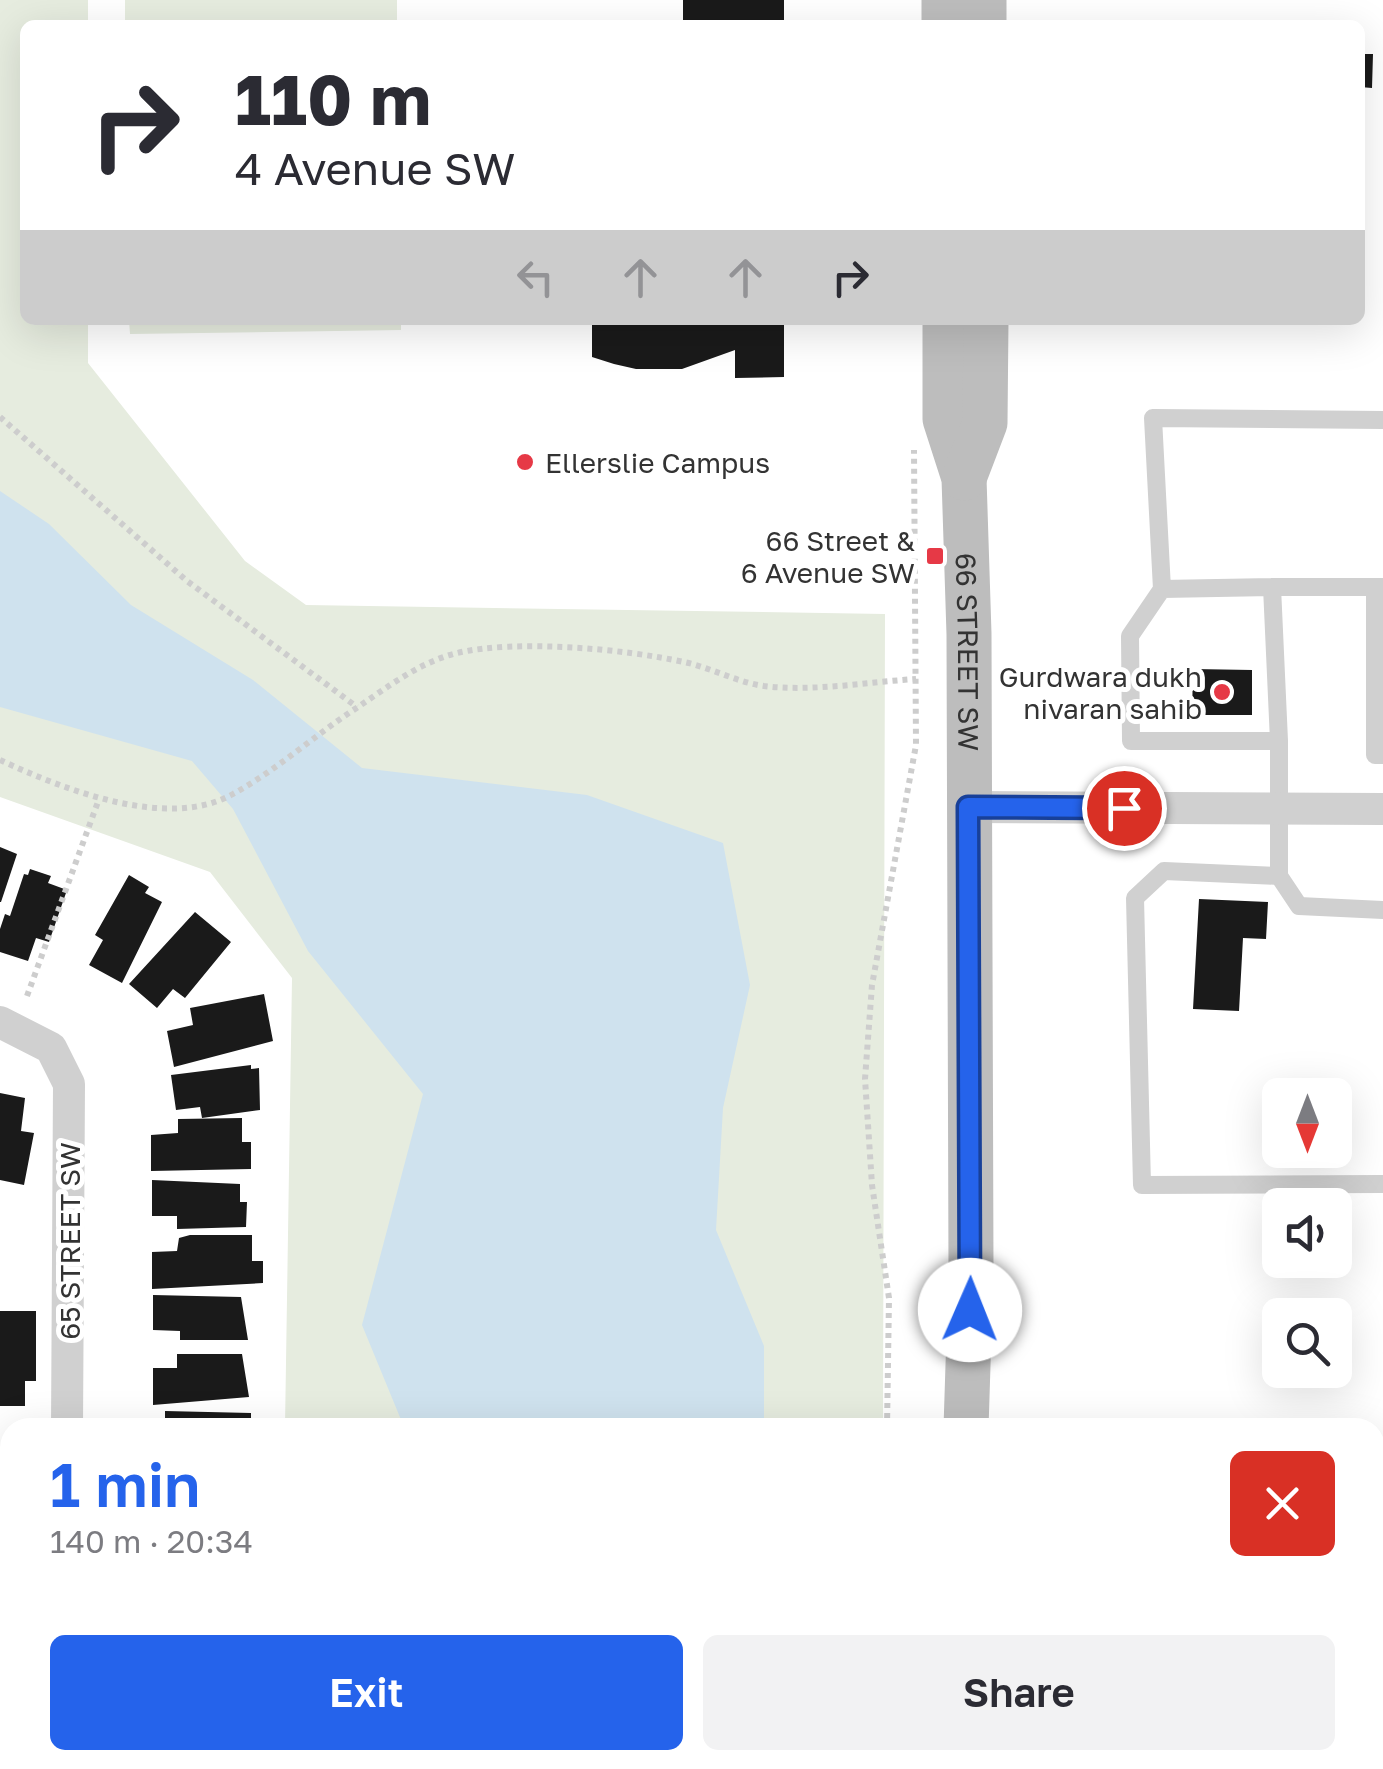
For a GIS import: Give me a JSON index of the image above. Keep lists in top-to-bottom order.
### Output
{
  "streets": {
    "main road": ["66 STREET SW"],
    "street": ["65 STREET SW"]
  },
  "places": {
    "other": ["Ellerslie Campus", "Gurdwara dukh nivaran sahib"],
    "transit": ["66 Street & 6 Avenue SW"]
  },
  "north": "bottom",
  "page": {
    "turn": ["110 m", "4 Avenue SW"],
    "heading": ["1 min", "140 m · 20:34"],
    "buttons": ["Exit", "Share"]
  }
}
